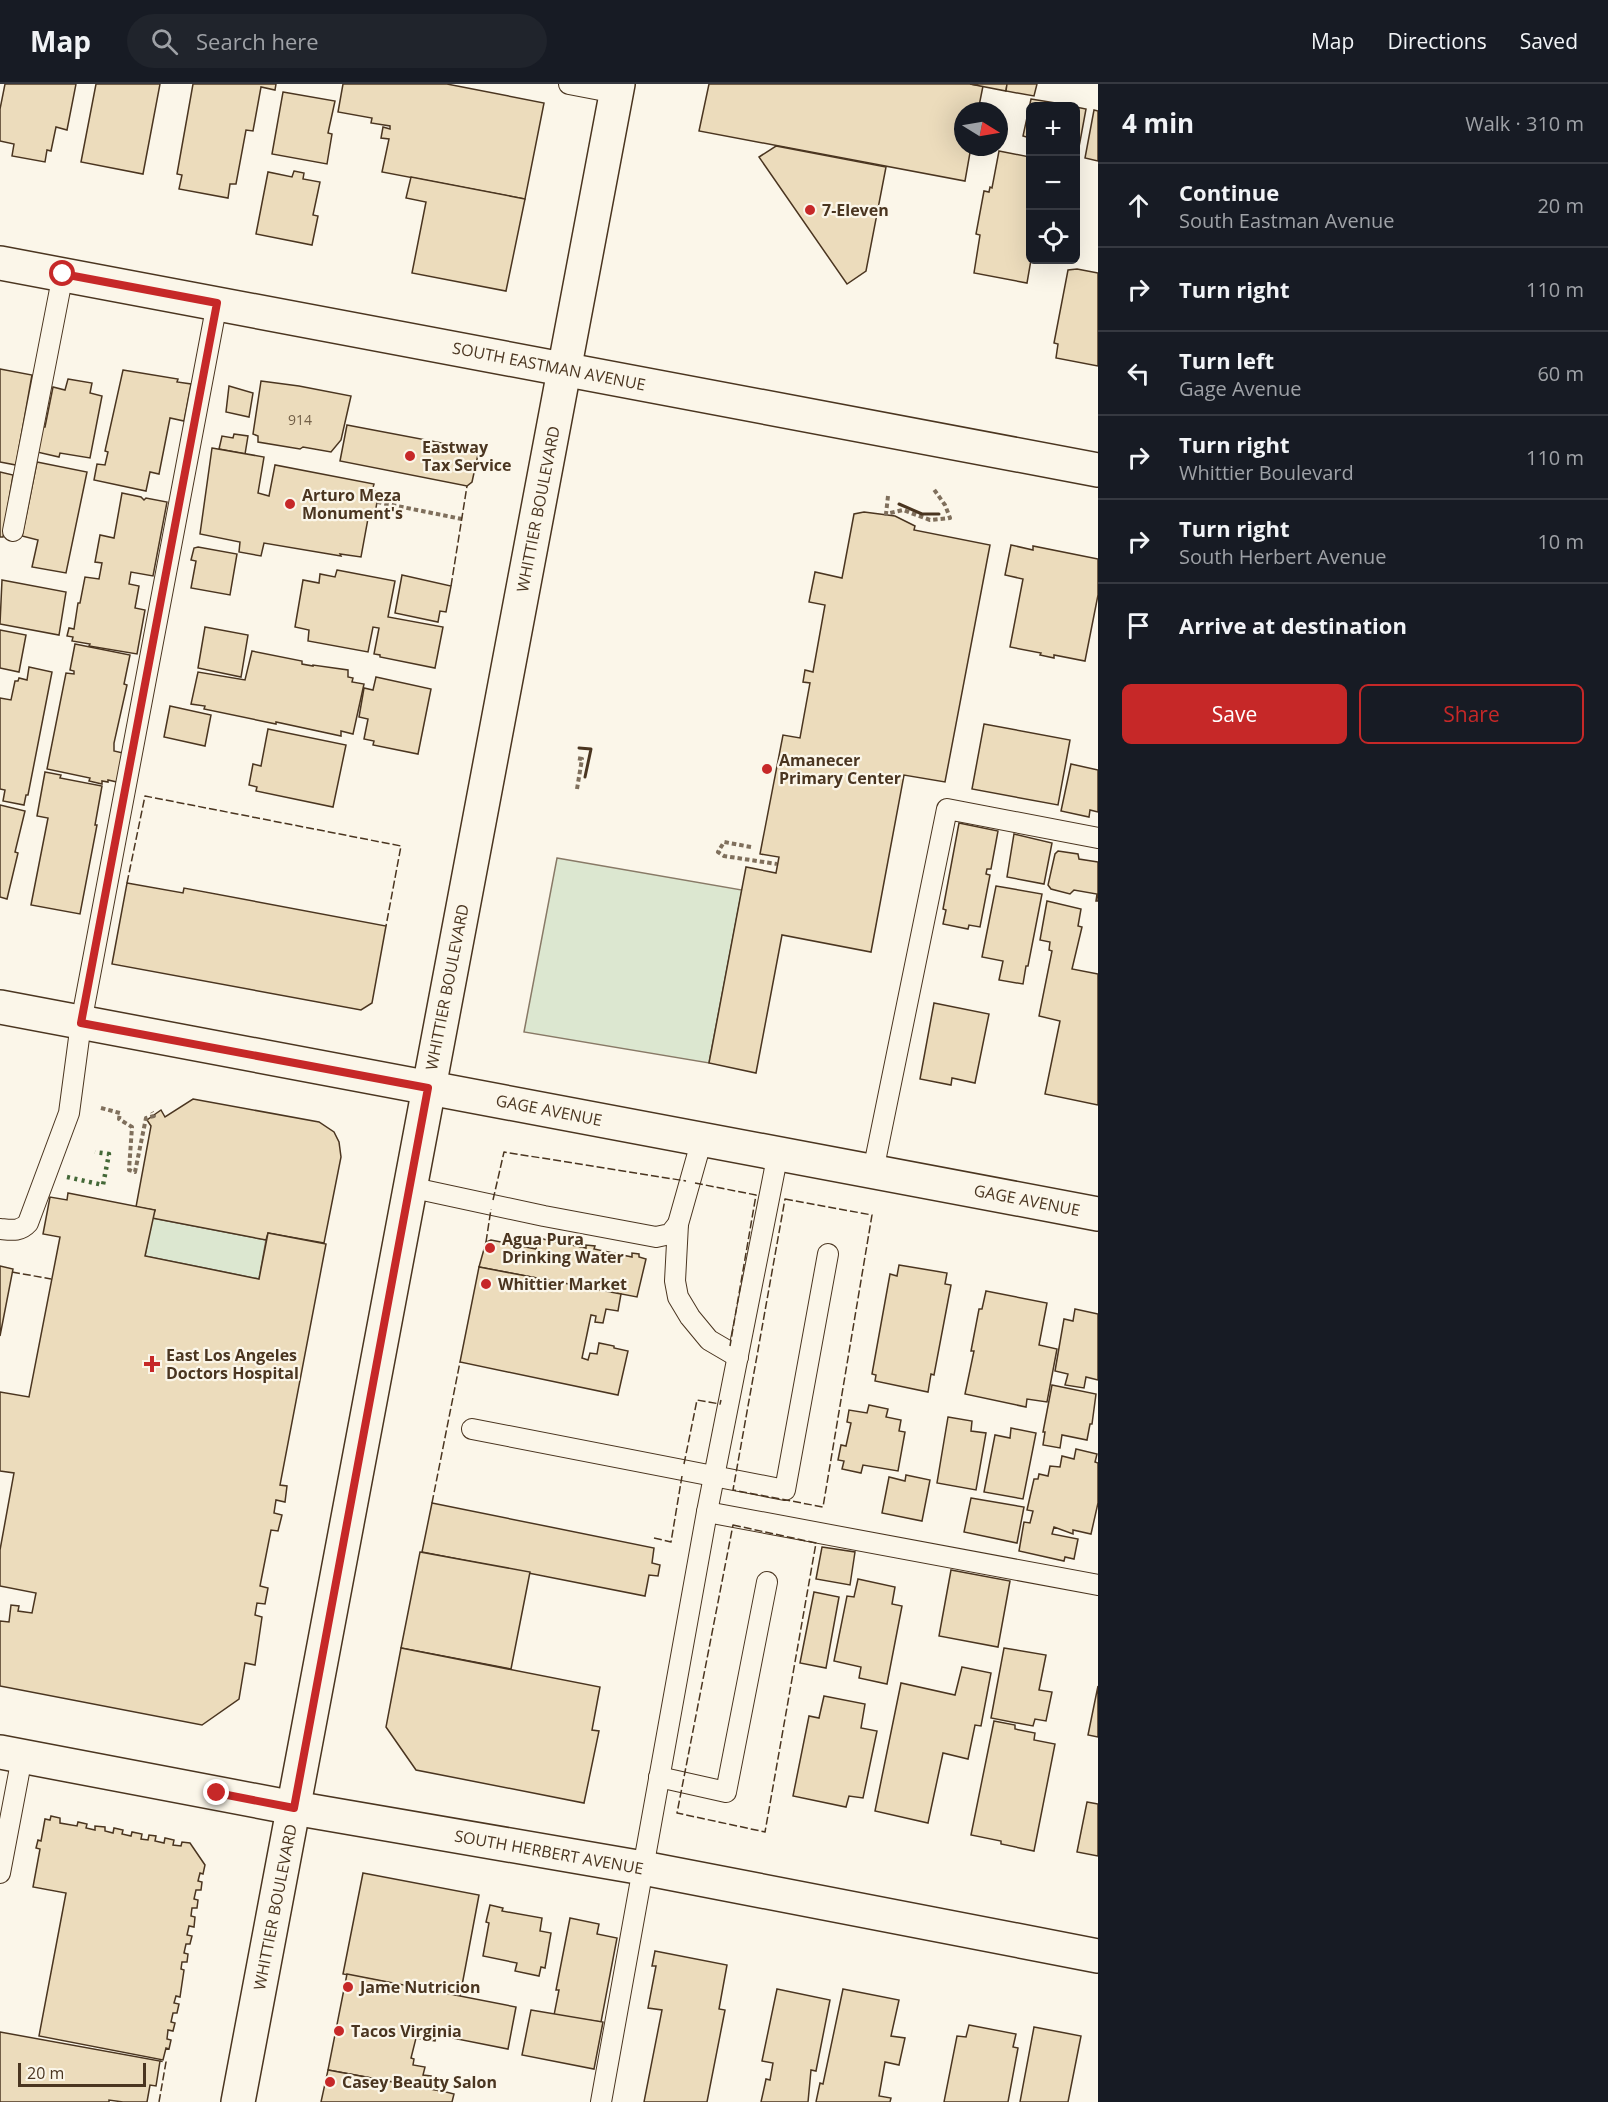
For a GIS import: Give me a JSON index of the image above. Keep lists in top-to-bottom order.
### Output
{
  "streets": {
    "street": [
      "SOUTH EASTMAN AVENUE",
      "WHITTIER BOULEVARD",
      "GAGE AVENUE",
      "SOUTH HERBERT AVENUE"
    ]
  },
  "crossings": [
    ["SOUTH EASTMAN AVENUE", "WHITTIER BOULEVARD"],
    ["WHITTIER BOULEVARD", "GAGE AVENUE"],
    ["WHITTIER BOULEVARD", "SOUTH HERBERT AVENUE"]
  ],
  "places": {
    "other": [
      "7-Eleven",
      "Eastway Tax Service",
      "Arturo Meza Monument's",
      "Amanecer Primary Center",
      "Agua Pura Drinking Water",
      "Whittier Market",
      "Jame Nutricion",
      "Tacos Virginia",
      "Casey Beauty Salon"
    ],
    "health": ["East Los Angeles Doctors Hospital"]
  },
  "house_numbers": ["914"],
  "scale_bar": "20 m",
  "north": "right",
  "page": {
    "header": "Map",
    "search": "Search here",
    "nav": ["Map", "Directions", "Saved"],
    "heading": ["4 min", "Walk · 310 m"],
    "map_buttons": ["+", "−"],
    "list": [
      ["Continue", "South Eastman Avenue", "20 m"],
      ["Turn right", "110 m"],
      ["Turn left", "Gage Avenue", "60 m"],
      ["Turn right", "Whittier Boulevard", "110 m"],
      ["Turn right", "South Herbert Avenue", "10 m"],
      "Arrive at destination"
    ],
    "buttons": ["Save", "Share"],
    "scale": "20 m"
  }
}
